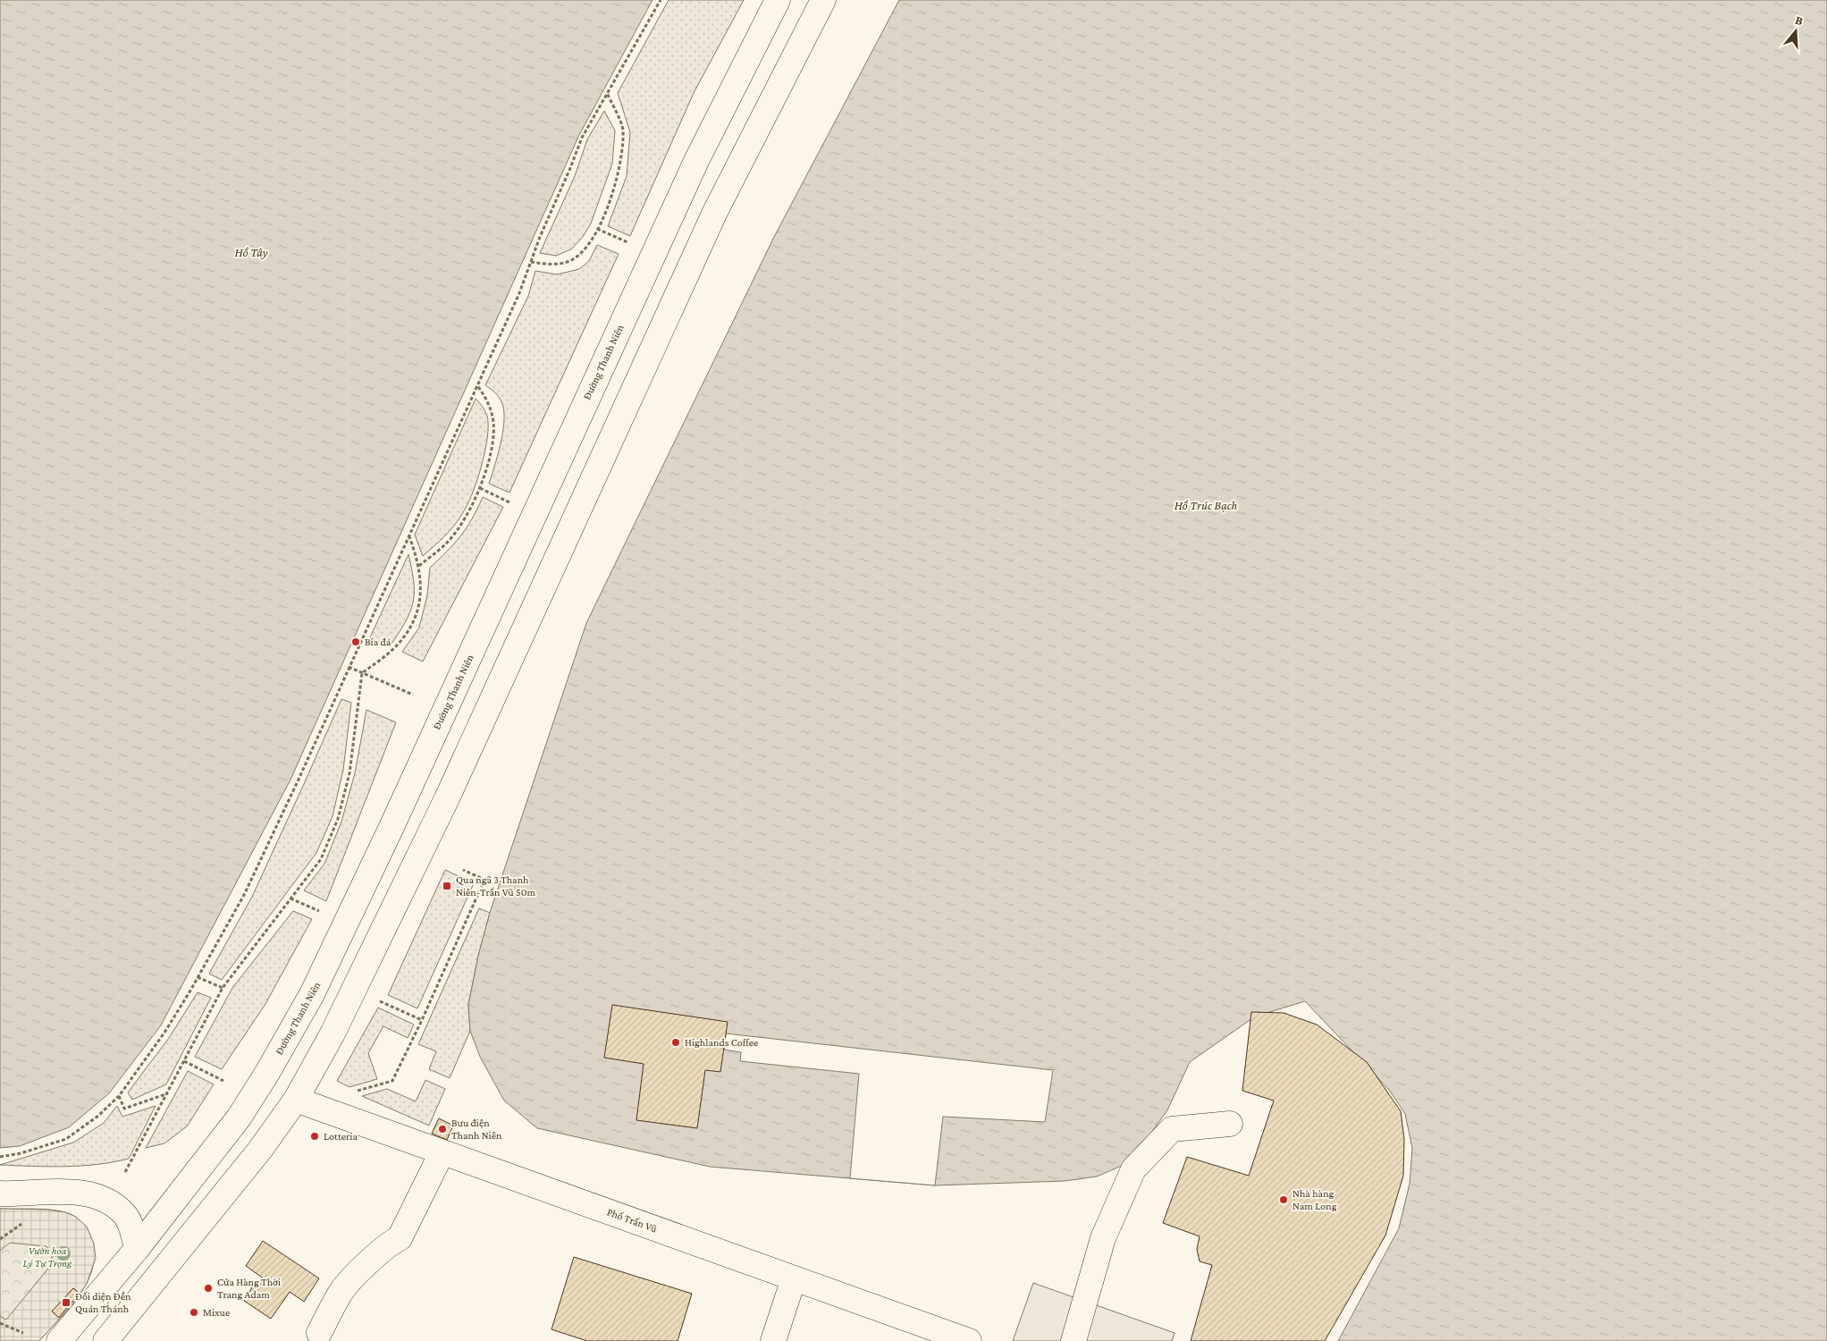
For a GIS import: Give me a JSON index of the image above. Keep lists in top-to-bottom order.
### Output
{
  "streets": {
    "main road": ["Đường Thanh Niên", "Phố Trấn Vũ"]
  },
  "water": ["Hồ Tây", "Hồ Trúc Bạch"],
  "parks": ["Vườn hoa Lý Tự Trọng"],
  "places": {
    "other": [
      "Bia đá",
      "Highlands Coffee",
      "Bưu điện Thanh Niên",
      "Lotteria",
      "Nhà hàng Nam Long",
      "Cửa Hàng Thời Trang Adam",
      "Mixue"
    ],
    "transit": ["Qua ngã 3 Thanh Niên-Trấn Vũ 50m", "Đối diện Đền Quán Thánh"]
  },
  "north": "top"
}
